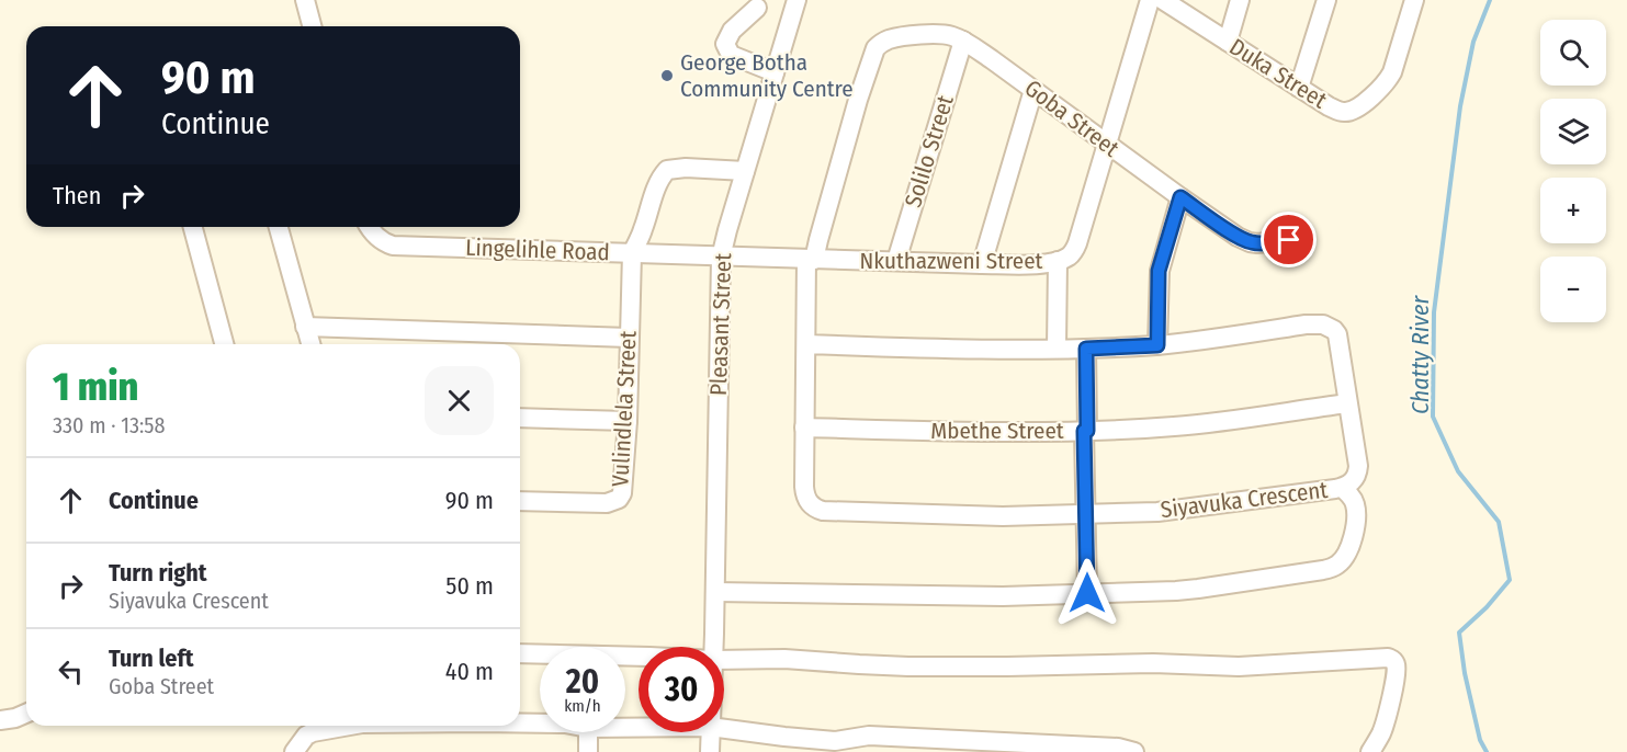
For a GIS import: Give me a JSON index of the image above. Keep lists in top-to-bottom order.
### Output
{
  "streets": {
    "street": [
      "Duka Street",
      "Goba Street",
      "Solilo Street",
      "Lingelihle Road",
      "Nkuthazweni Street",
      "Pleasant Street",
      "Vulindlela Street",
      "Mbethe Street",
      "Siyavuka Crescent"
    ]
  },
  "crossings": [
    ["Goba Street", "Solilo Street"],
    ["Goba Street", "Nkuthazweni Street"],
    ["Goba Street", "Siyavuka Crescent"],
    ["Solilo Street", "Nkuthazweni Street"],
    ["Solilo Street", "Siyavuka Crescent"],
    ["Lingelihle Road", "Nkuthazweni Street"],
    ["Lingelihle Road", "Pleasant Street"],
    ["Lingelihle Road", "Vulindlela Street"],
    ["Nkuthazweni Street", "Pleasant Street"],
    ["Nkuthazweni Street", "Siyavuka Crescent"],
    ["Mbethe Street", "Siyavuka Crescent"]
  ],
  "water": ["Chatty River"],
  "places": ["George Botha Community Centre"],
  "page": {
    "map_buttons": ["+", "−"],
    "turn": ["90 m", "Continue"],
    "then": "Then",
    "heading": ["1 min", "330 m · 13:58"],
    "list": [
      {
        "name": "Continue",
        "value": "90 m"
      },
      {
        "name": "Turn right",
        "note": "Siyavuka Crescent",
        "value": "50 m"
      },
      {
        "name": "Turn left",
        "note": "Goba Street",
        "value": "40 m"
      }
    ],
    "speed": "20 km/h",
    "limit": "30"
  }
}
